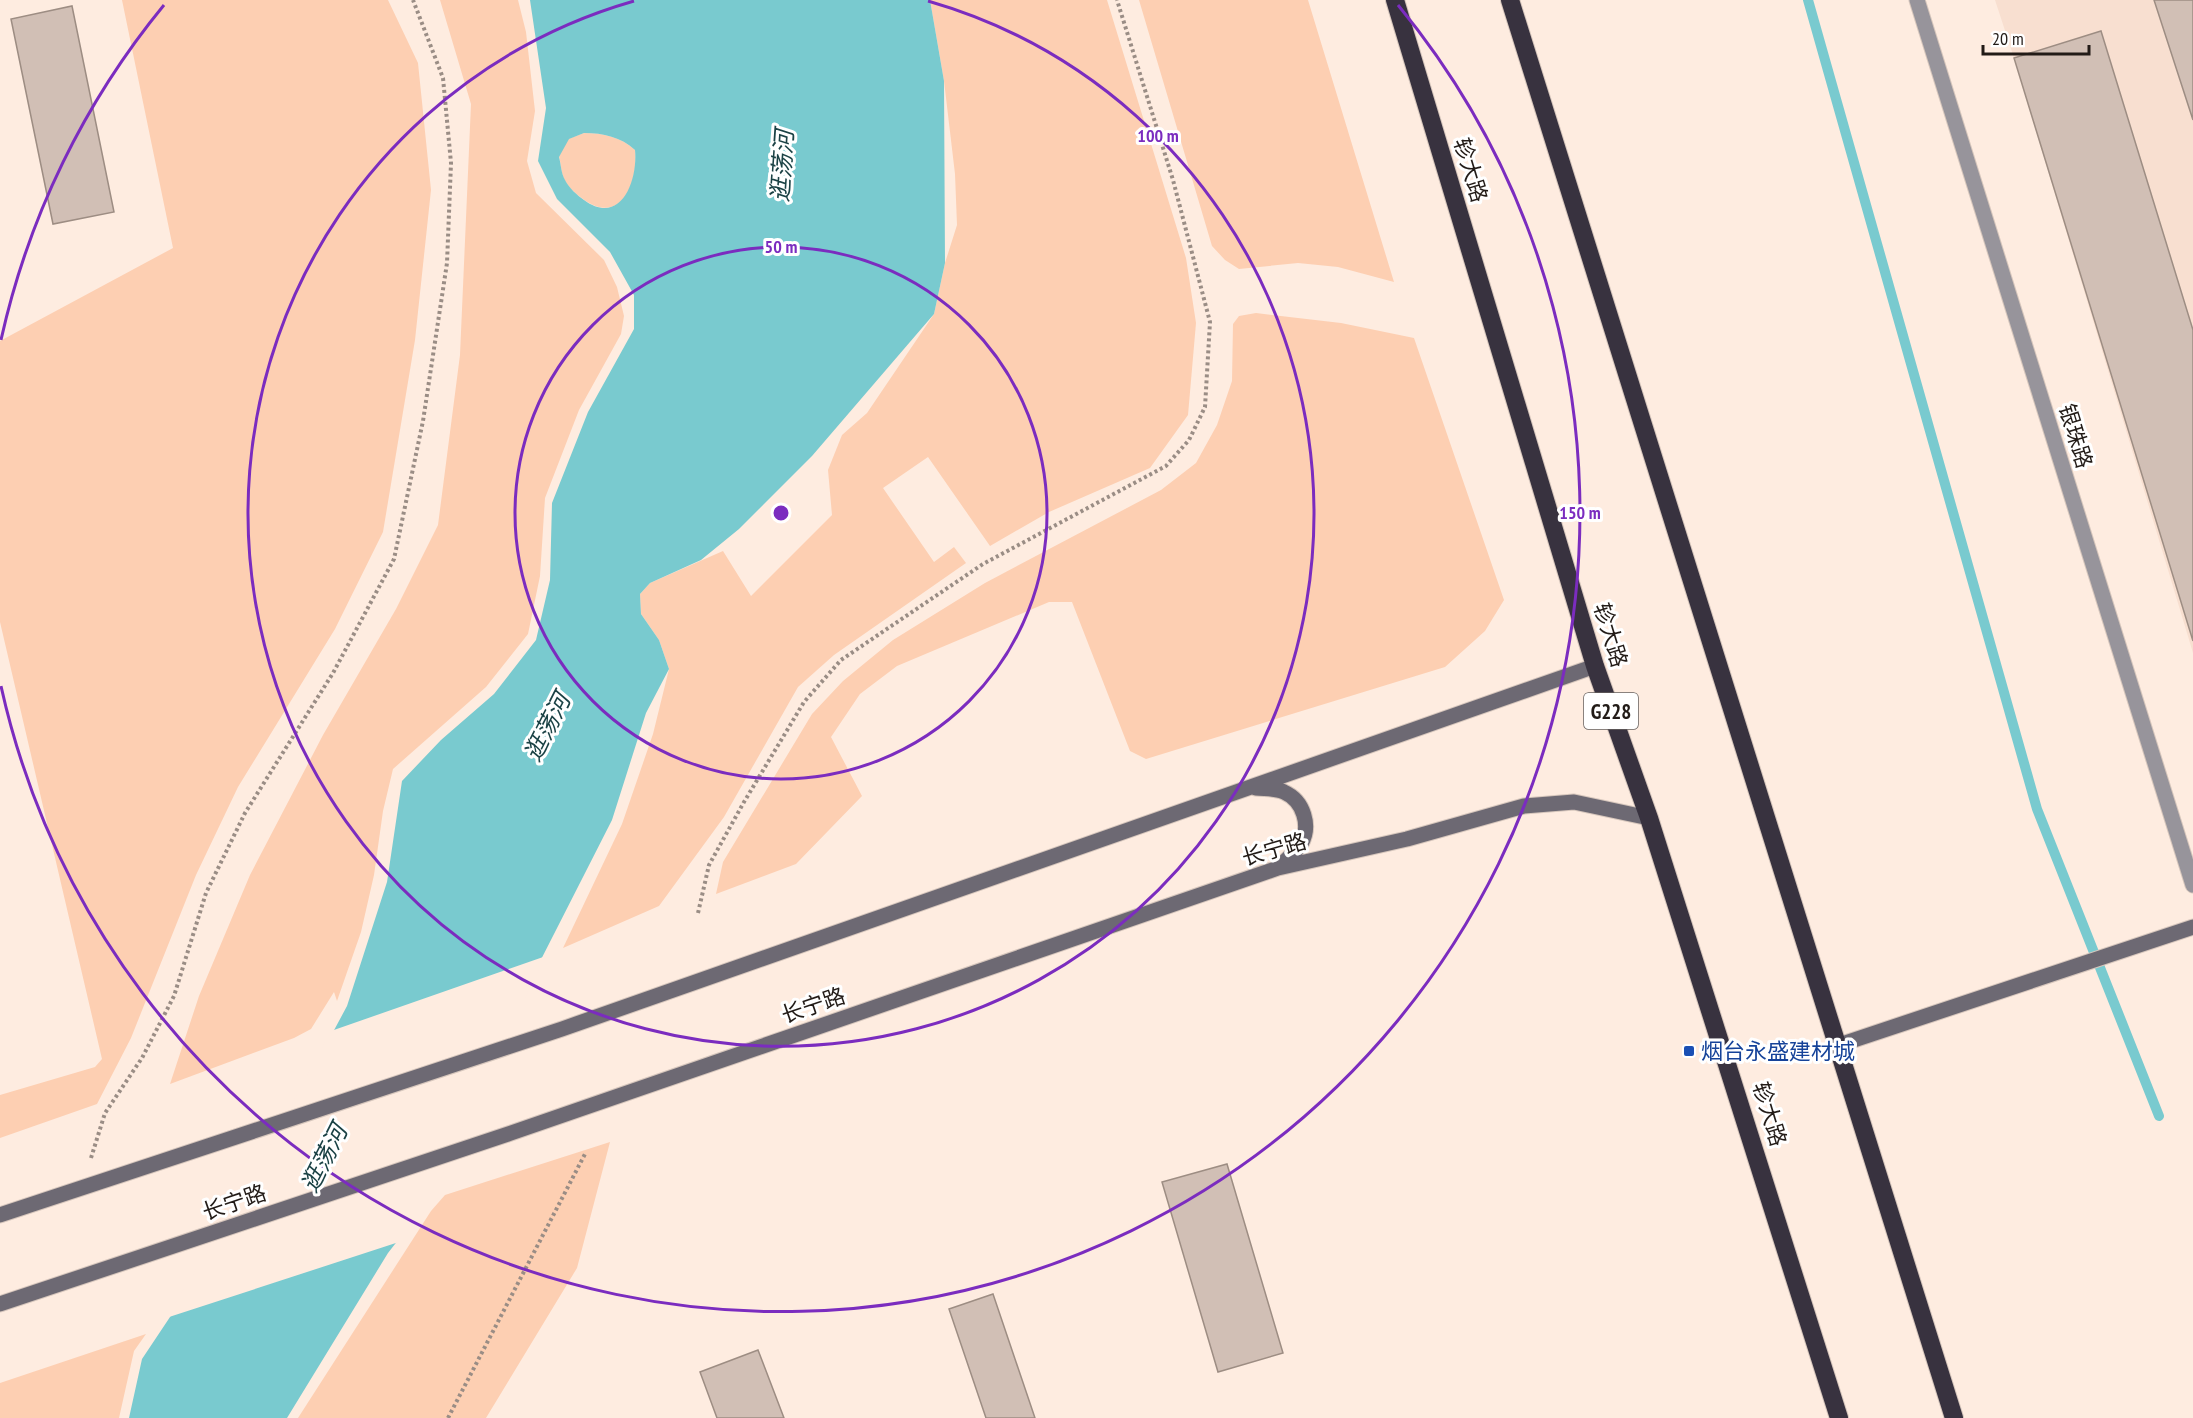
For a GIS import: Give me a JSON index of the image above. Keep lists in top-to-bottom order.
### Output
{
  "streets": {
    "highway": ["轸大路", "G228"],
    "street": ["银珠路", "长宁路"]
  },
  "crossings": [
    ["轸大路", "长宁路"]
  ],
  "water": ["逛荡河"],
  "places": {
    "transit": ["烟台永盛建材城"]
  },
  "scale_bar": "20 m",
  "rings": ["100 m", "50 m", "150 m"]
}
